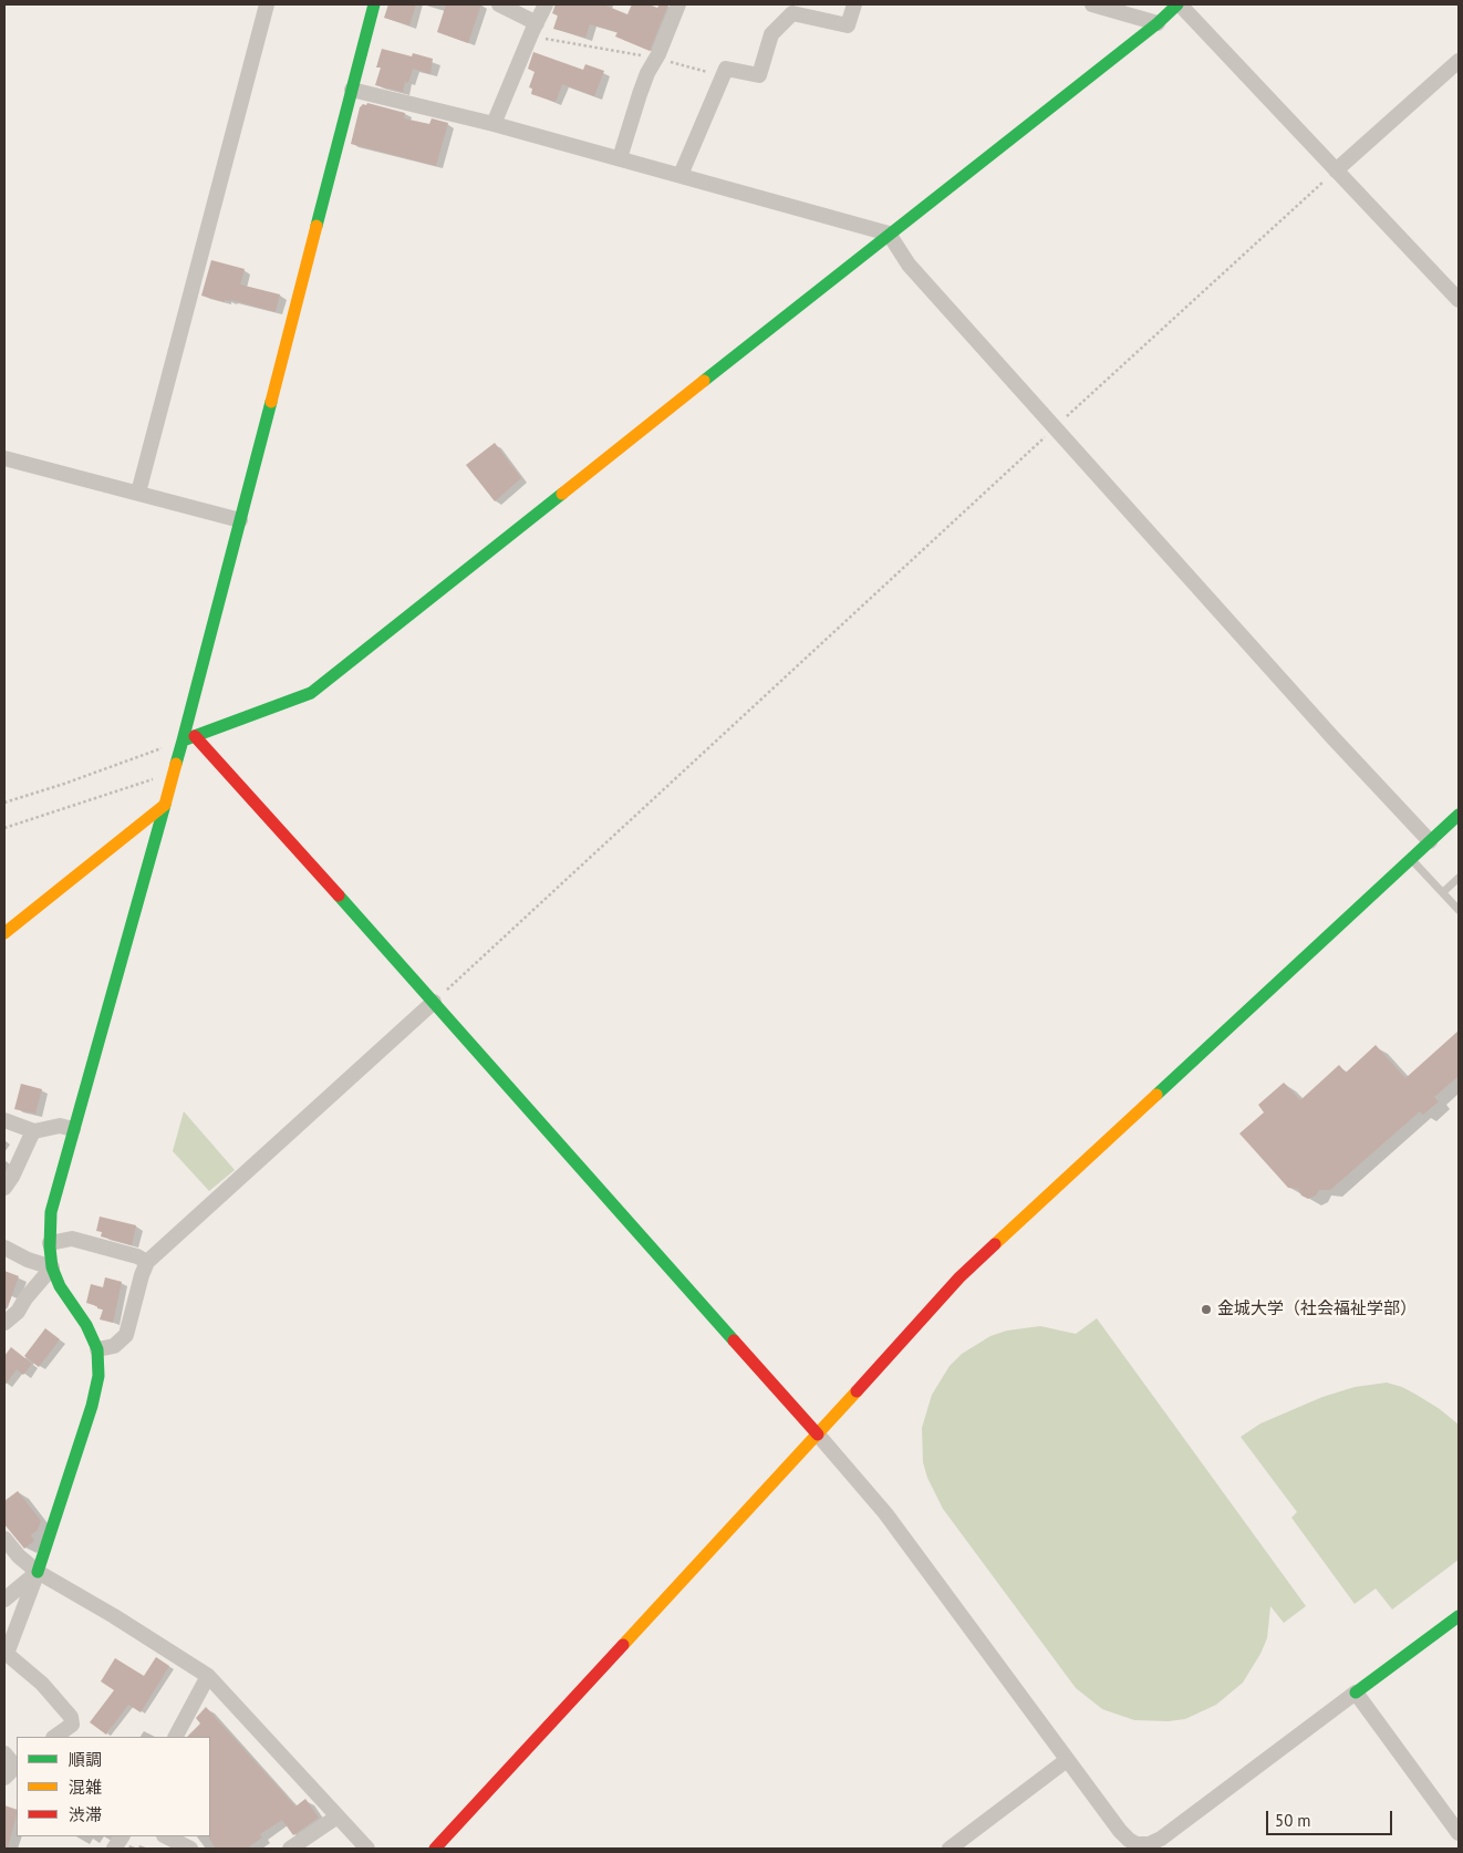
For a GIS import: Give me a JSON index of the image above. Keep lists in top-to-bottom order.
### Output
{
  "places": ["金城大学（社会福祉学部）"],
  "legend": ["順調", "混雑", "渋滞"],
  "scale_bar": "50 m"
}
